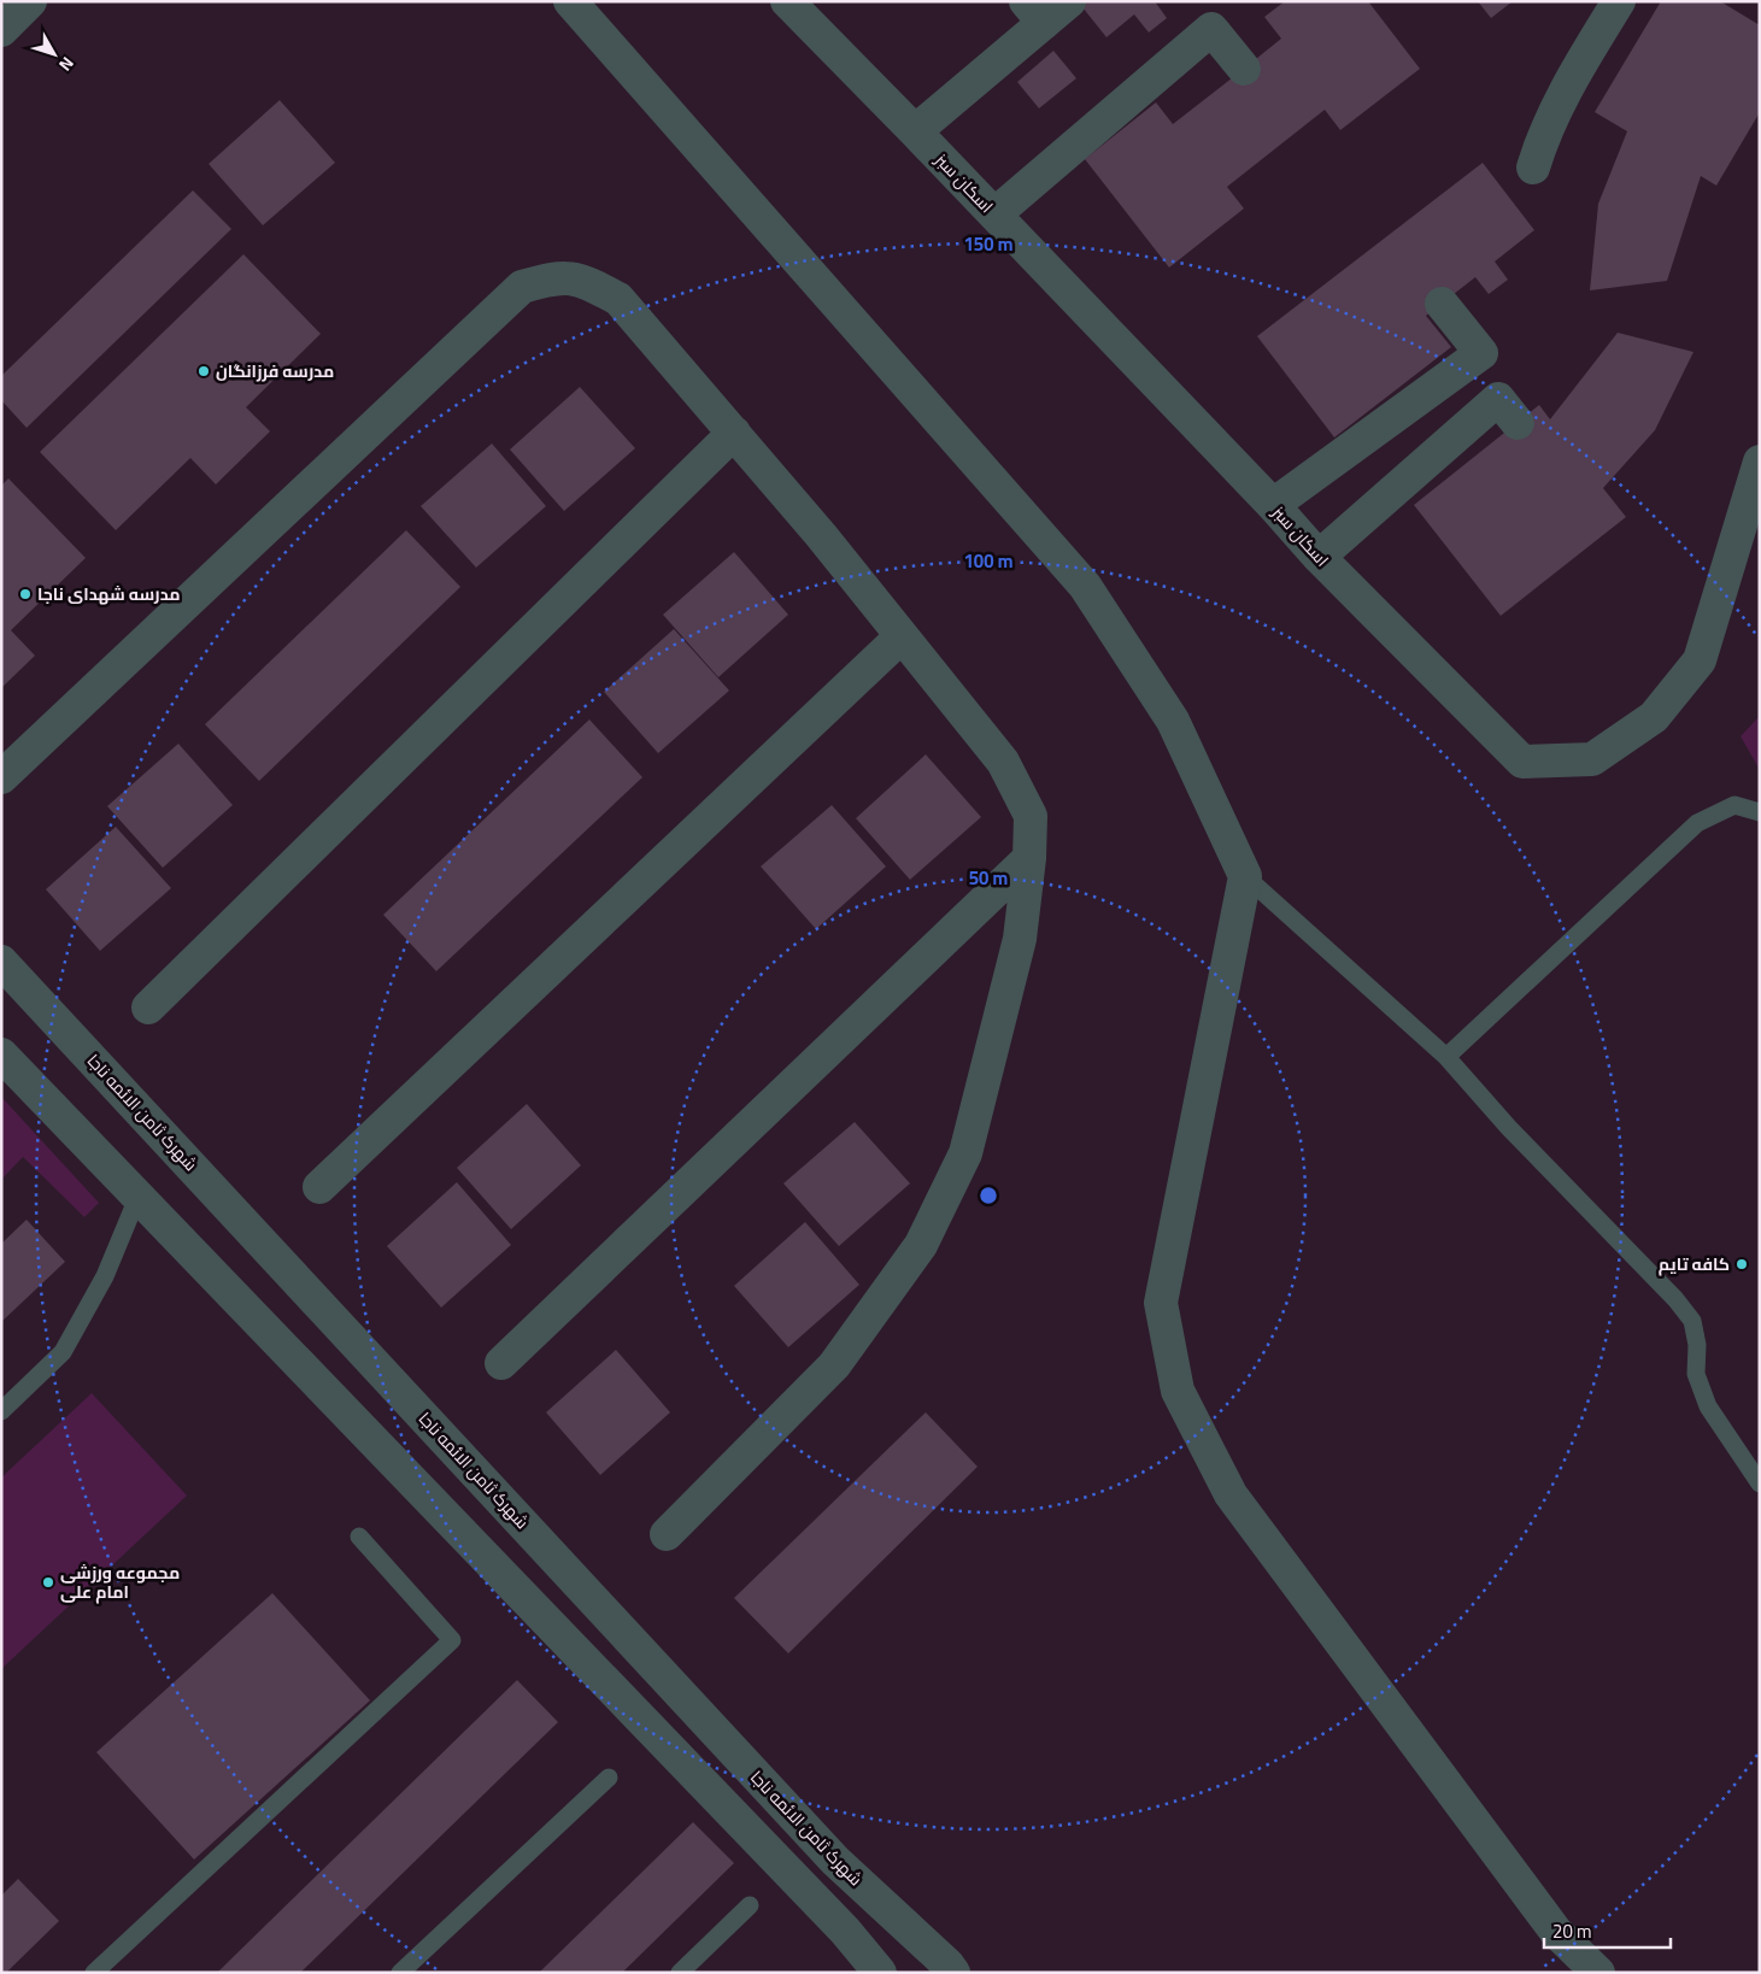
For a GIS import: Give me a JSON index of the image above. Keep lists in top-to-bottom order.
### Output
{
  "streets": {
    "street": ["اسکان سبز", "شهرک ثامن الائمه ناجا"]
  },
  "places": [
    "مدرسه فرزانگان",
    "مدرسه شهدای ناجا",
    "کافه تایم",
    "مجموعه ورزشی امام علی"
  ],
  "scale_bar": "20 m",
  "north": "bottom right",
  "rings": ["150 m", "100 m", "50 m"]
}
